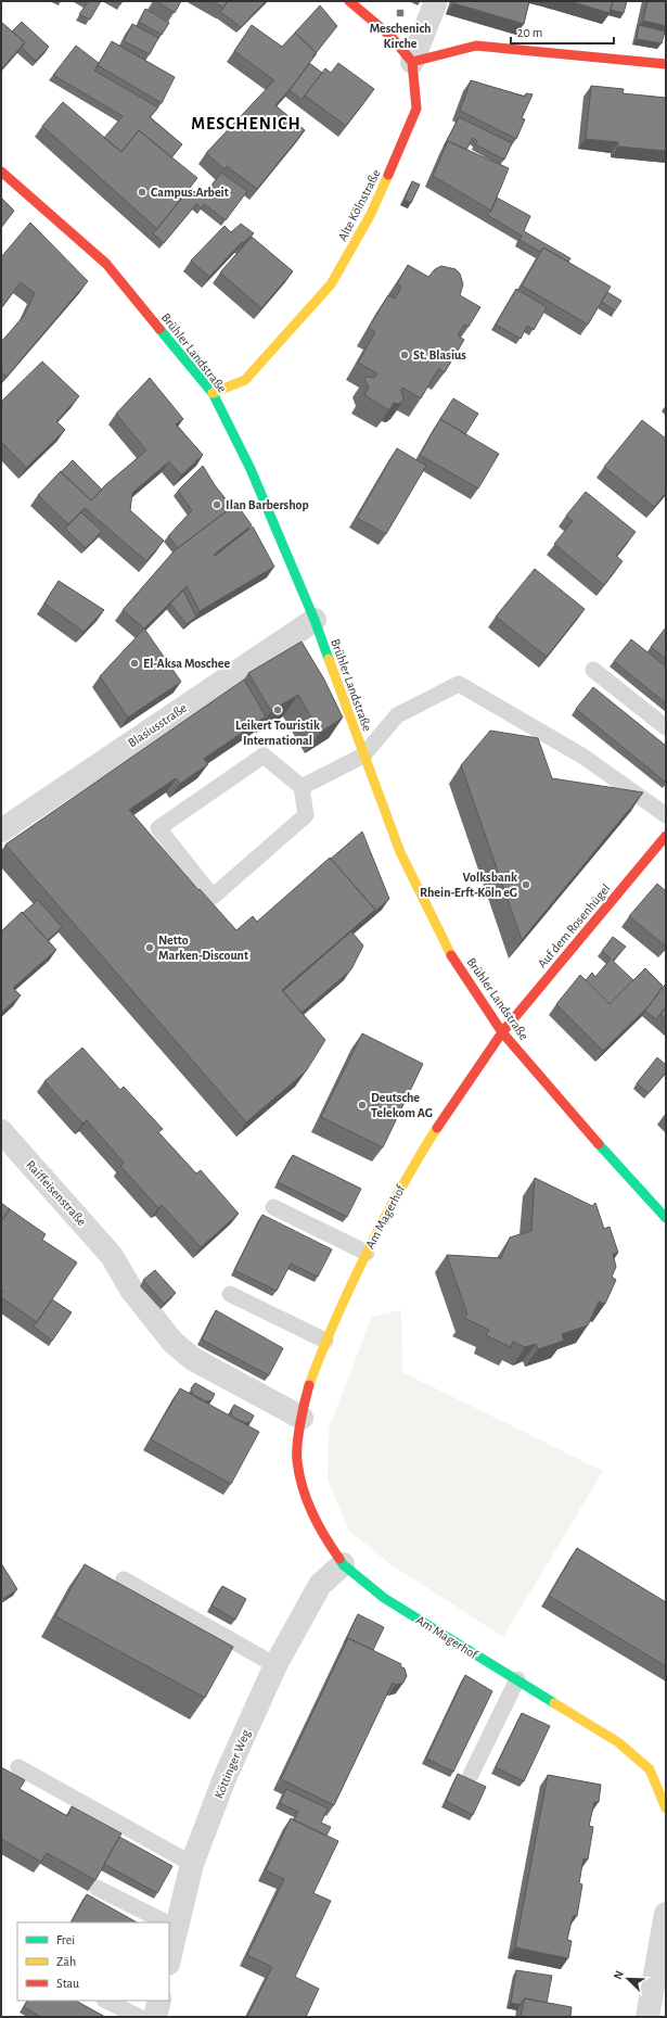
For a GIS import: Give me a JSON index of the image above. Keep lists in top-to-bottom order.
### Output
{
  "streets": {
    "street": [
      "Alte Kölnstraße",
      "Brühler Landstraße",
      "Blasiusstraße",
      "Auf dem Rosenhügel",
      "Raiffeisenstraße",
      "Am Magerhof",
      "Köttinger Weg"
    ]
  },
  "crossings": [
    ["Alte Kölnstraße", "Brühler Landstraße"],
    ["Brühler Landstraße", "Blasiusstraße"],
    ["Brühler Landstraße", "Auf dem Rosenhügel"],
    ["Brühler Landstraße", "Am Magerhof"],
    ["Auf dem Rosenhügel", "Am Magerhof"],
    ["Raiffeisenstraße", "Am Magerhof"],
    ["Am Magerhof", "Köttinger Weg"]
  ],
  "districts": ["MESCHENICH"],
  "places": {
    "transit": ["Meschenich Kirche"],
    "other": [
      "Campus:Arbeit",
      "St. Blasius",
      "Ilan Barbershop",
      "El-Aksa Moschee",
      "Leikert Touristik International",
      "Volksbank Rhein-Erft-Köln eG",
      "Netto Marken-Discount",
      "Deutsche Telekom AG"
    ]
  },
  "legend": ["Frei", "Zäh", "Stau"],
  "scale_bar": "20 m",
  "north": "top left"
}
